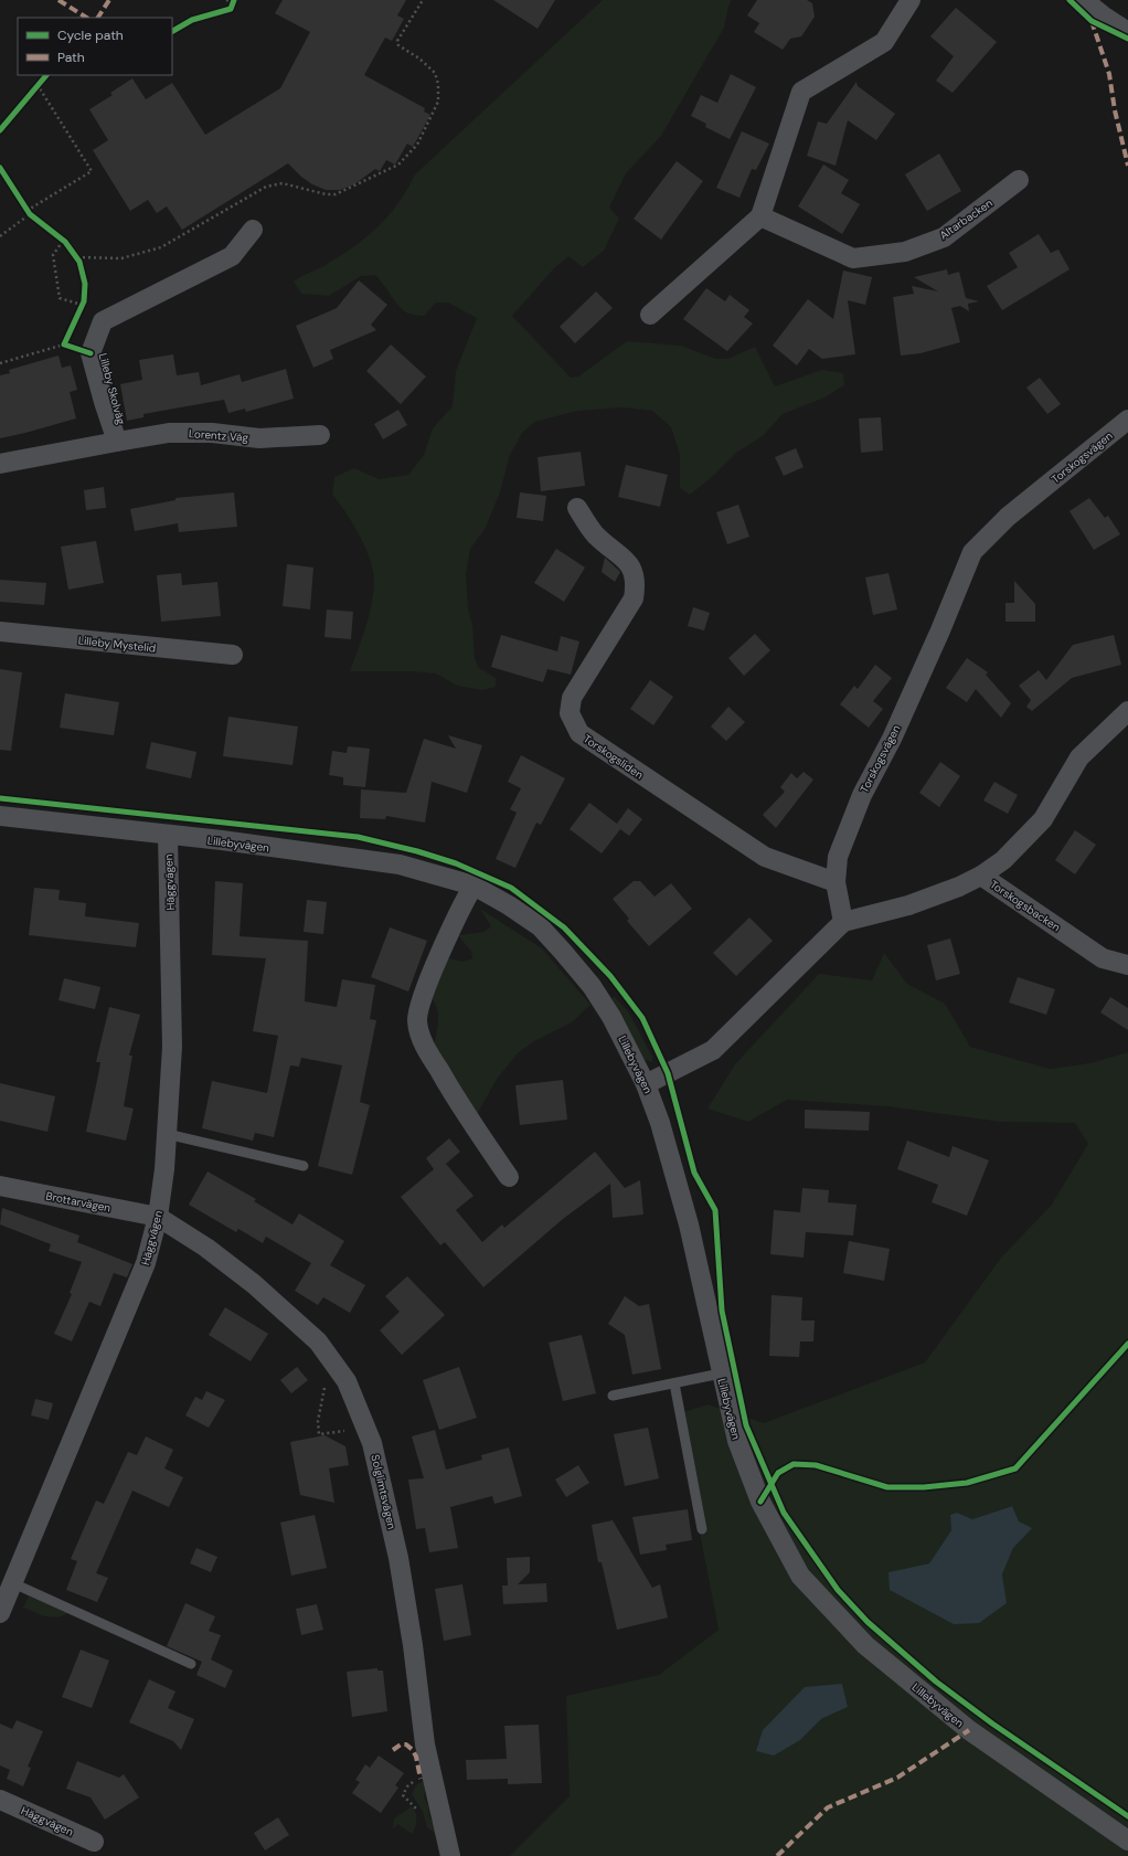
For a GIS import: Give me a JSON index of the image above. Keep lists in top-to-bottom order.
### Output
{
  "streets": {
    "street": [
      "Altarbacken",
      "Lilleby Skolväg",
      "Lorentz Väg",
      "Torskogsvägen",
      "Lilleby Mystelid",
      "Torskogsliden",
      "Lillebyvägen",
      "Häggvägen",
      "Torskogsbacken",
      "Brottarvägen",
      "Solglimtsvägen"
    ]
  },
  "crossings": [
    ["Lilleby Skolväg", "Lorentz Väg"],
    ["Torskogsvägen", "Torskogsliden"],
    ["Torskogsvägen", "Torskogsbacken"],
    ["Lillebyvägen", "Häggvägen"],
    ["Häggvägen", "Brottarvägen"],
    ["Häggvägen", "Solglimtsvägen"],
    ["Brottarvägen", "Solglimtsvägen"]
  ],
  "legend": ["Cycle path", "Path"]
}
